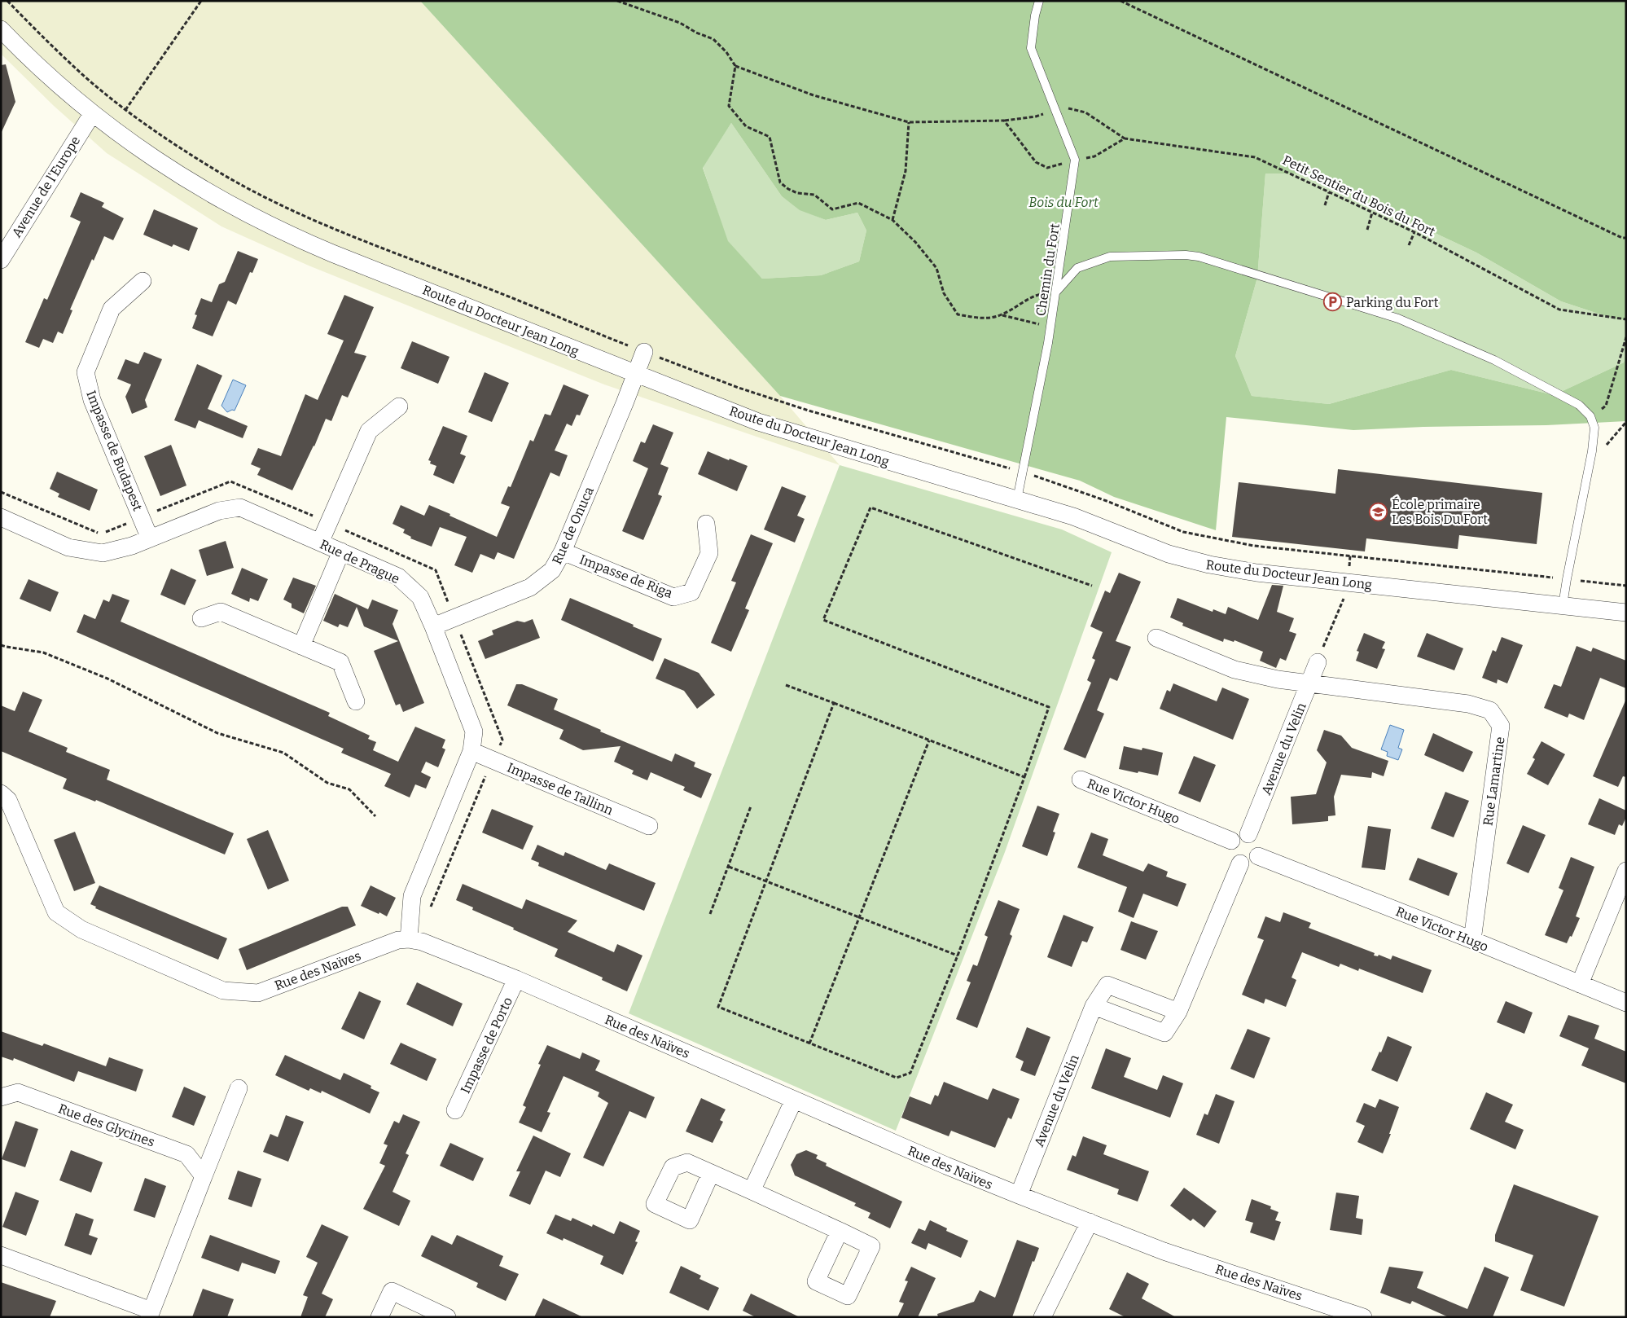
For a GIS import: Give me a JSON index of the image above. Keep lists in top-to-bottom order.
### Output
{
  "streets": {
    "street": [
      "Avenue de l'Europe",
      "Route du Docteur Jean Long",
      "Impasse de Budapest",
      "Rue de Onuca",
      "Rue de Prague",
      "Impasse de Riga",
      "Avenue du Velin",
      "Rue Lamartine",
      "Impasse de Tallinn",
      "Rue Victor Hugo",
      "Rue des Naïves",
      "Impasse de Porto",
      "Rue des Glycines"
    ],
    "lane": ["Chemin du Fort"],
    "path": ["Petit Sentier du Bois du Fort"]
  },
  "crossings": [
    ["Avenue de l'Europe", "Route du Docteur Jean Long"],
    ["Chemin du Fort", "Route du Docteur Jean Long"],
    ["Route du Docteur Jean Long", "Rue de Onuca"],
    ["Impasse de Budapest", "Rue de Prague"],
    ["Rue de Onuca", "Rue de Prague"],
    ["Rue de Onuca", "Impasse de Riga"],
    ["Rue de Prague", "Impasse de Tallinn"],
    ["Rue de Prague", "Rue des Naïves"],
    ["Avenue du Velin", "Rue Lamartine"],
    ["Avenue du Velin", "Rue Victor Hugo"],
    ["Avenue du Velin", "Rue des Naïves"],
    ["Rue Lamartine", "Rue Victor Hugo"],
    ["Rue des Naïves", "Impasse de Porto"]
  ],
  "parks": ["Bois du Fort"],
  "places": {
    "parking": ["Parking du Fort"],
    "school or university": ["École primaire Les Bois Du Fort"]
  }
}
